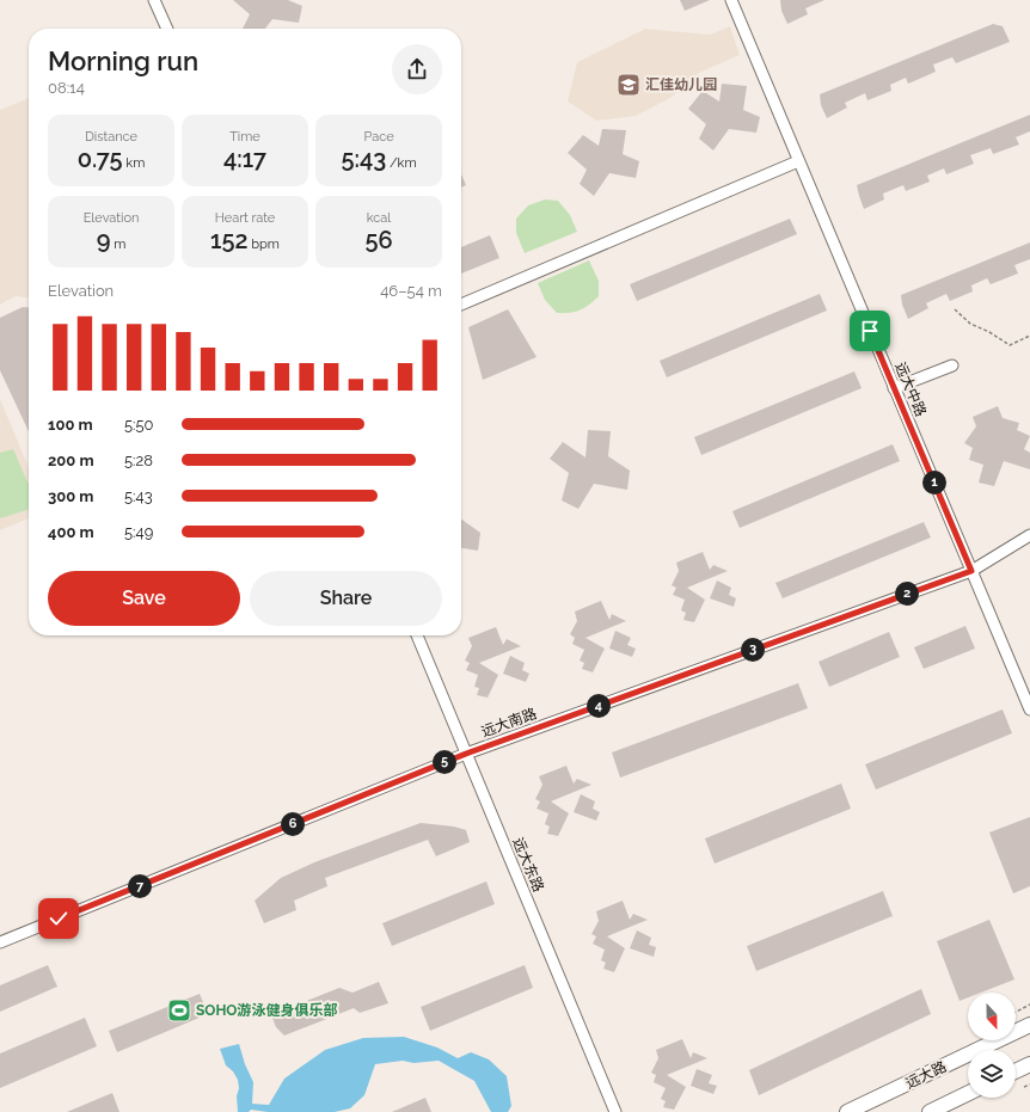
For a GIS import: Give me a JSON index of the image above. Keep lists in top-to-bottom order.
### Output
{
  "streets": {
    "main road": ["远大路"],
    "street": ["远大中路", "远大南路", "远大东路"]
  },
  "crossings": [
    ["远大中路", "远大南路"],
    ["远大南路", "远大东路"]
  ],
  "places": {
    "school or university": ["汇佳幼儿园"],
    "sports": ["SOHO游泳健身俱乐部"]
  },
  "north": "bottom",
  "page": {
    "heading": ["Morning run", "08:14"],
    "stats": [
      ["Distance", "0.75 km"],
      ["Time", "4:17"],
      ["Pace", "5:43 /km"],
      ["Elevation", "9 m"],
      ["Heart rate", "152 bpm"],
      ["kcal", "56"]
    ],
    "chart": ["Elevation", "46–54 m"],
    "list": [
      {
        "name": "100 m",
        "note": "5:50"
      },
      {
        "name": "200 m",
        "note": "5:28"
      },
      {
        "name": "300 m",
        "note": "5:43"
      },
      {
        "name": "400 m",
        "note": "5:49"
      }
    ],
    "pins": [
      "1",
      "2",
      "3",
      "4",
      "5",
      "6",
      "7"
    ],
    "buttons": ["Save", "Share"]
  }
}
